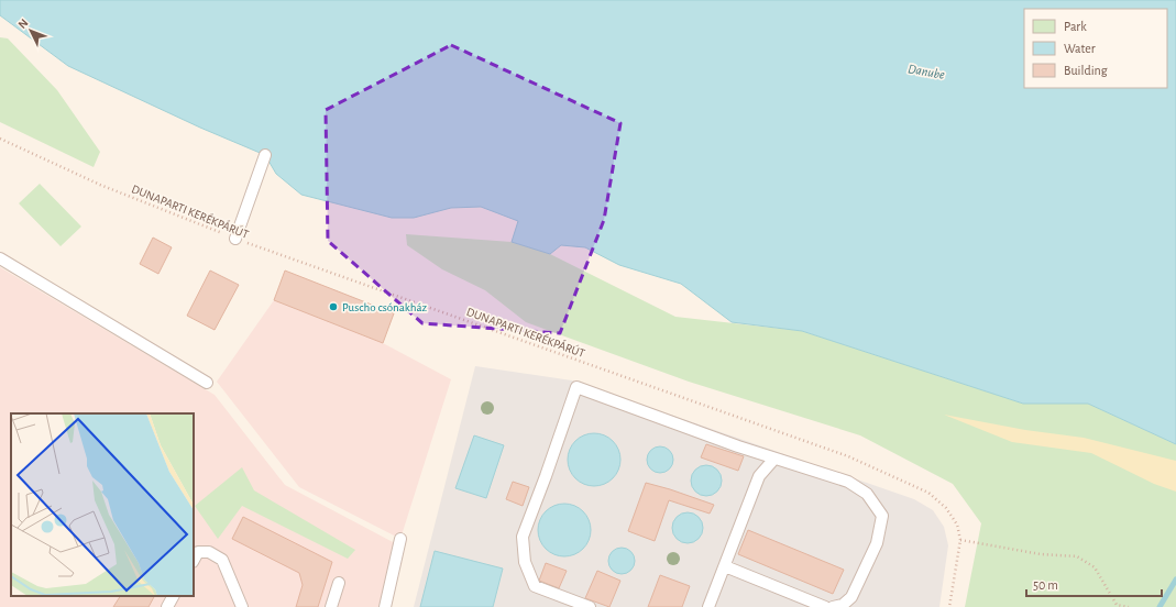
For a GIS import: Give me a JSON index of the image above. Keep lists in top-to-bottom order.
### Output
{
  "streets": {
    "path": ["DUNAPARTI KERÉKPÁRÚT"]
  },
  "water": ["Danube"],
  "places": ["Puscho csónakház"],
  "legend": ["Park", "Water", "Building"],
  "scale_bar": "50 m",
  "north": "top left"
}
